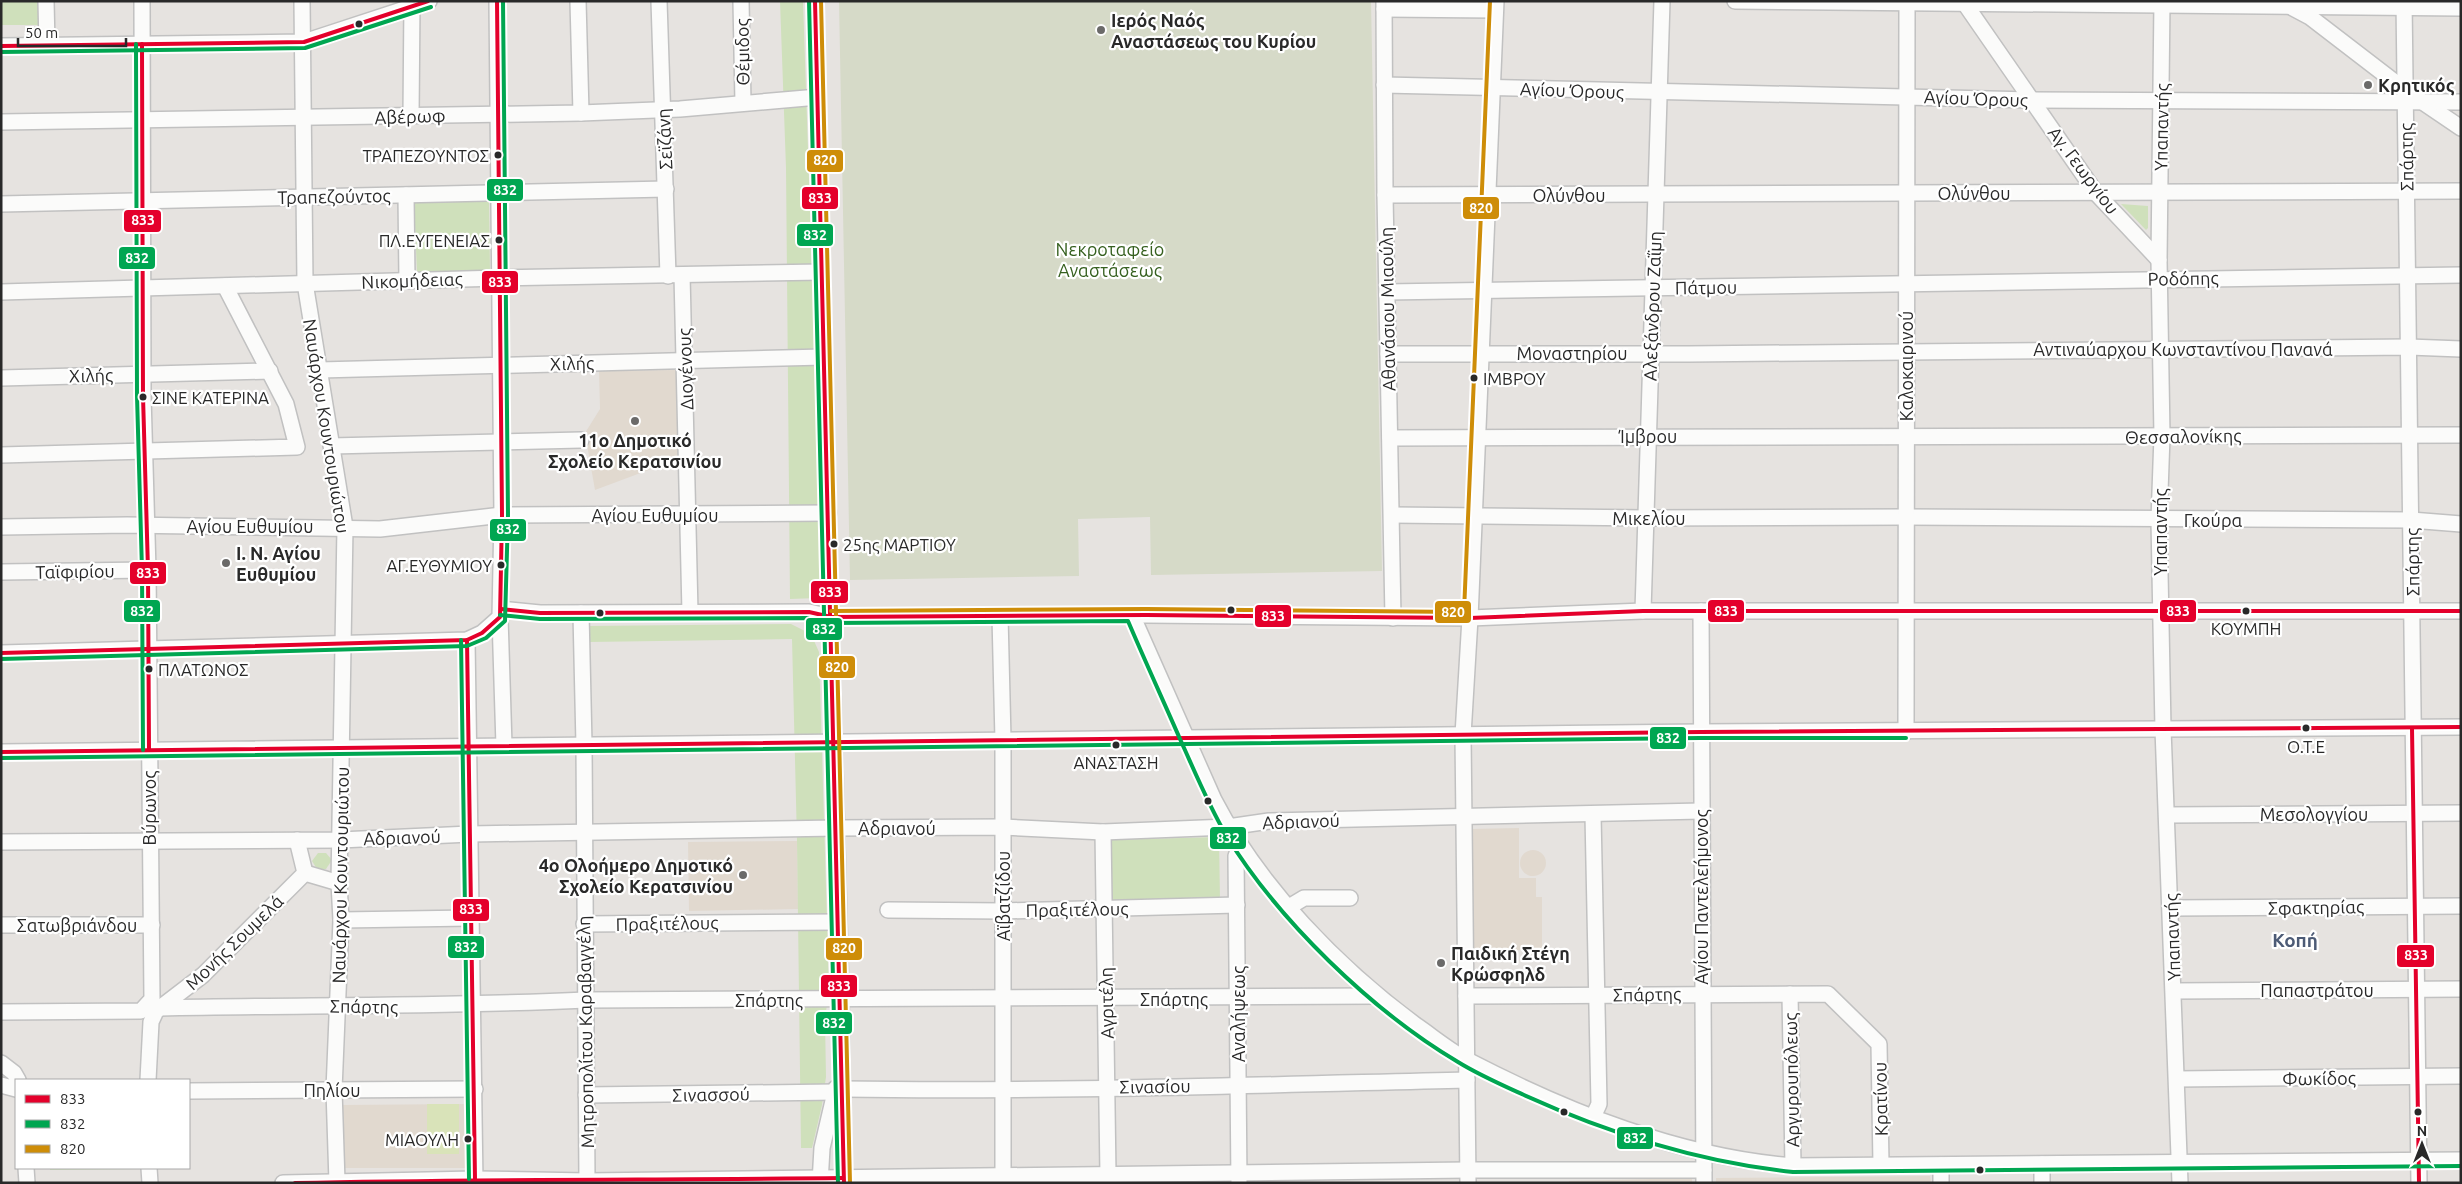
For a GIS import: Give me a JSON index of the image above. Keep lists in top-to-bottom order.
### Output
{
  "streets": {
    "street": [
      "Θέμιδος",
      "Αγίου Όρους",
      "Αβέρωφ",
      "Υπαπαντής",
      "Σεϊζάνη",
      "Σπάρτης",
      "Αγ. Γεωργίου",
      "Ολύνθου",
      "Τραπεζούντος",
      "Ροδόπης",
      "Νικομήδειας",
      "Πάτμου",
      "Αλεξάνδρου Ζαΐμη",
      "Αθανάσιου Μιαούλη",
      "Αντιναύαρχου Κωνσταντίνου Πανανά",
      "Μοναστηρίου",
      "Χιλής",
      "Καλοκαιρινού",
      "Διογένους",
      "Ναυάρχου Κουντουριώτου",
      "Ίμβρου",
      "Θεσσαλονίκης",
      "Αγίου Ευθυμίου",
      "Μικελίου",
      "Γκούρα",
      "Ταϊφιρίου",
      "Βύρωνος",
      "Μεσολογγίου",
      "Αδριανού",
      "Αϊβατζίδου",
      "Αγίου Παντελεήμονος",
      "Σφακτηρίας",
      "Πραξιτέλους",
      "Σατωβριάνδου",
      "Μονής Σουμελά",
      "Παπαστράτου",
      "Αγριτέλη",
      "Αναλήψεως",
      "Μητροπολίτου Καραβαγγέλη",
      "Φωκίδος",
      "Αργυρουπόλεως",
      "Σινασίου",
      "Πηλίου",
      "Σινασσού",
      "Κρατίνου"
    ]
  },
  "crossings": [
    ["Θέμιδος", "Αβέρωφ"],
    ["Αγίου Όρους", "Υπαπαντής"],
    ["Αγίου Όρους", "Σπάρτης"],
    ["Αγίου Όρους", "Αγ. Γεωργίου"],
    ["Αγίου Όρους", "Αλεξάνδρου Ζαΐμη"],
    ["Αγίου Όρους", "Καλοκαιρινού"],
    ["Αβέρωφ", "Σεϊζάνη"],
    ["Αβέρωφ", "Ναυάρχου Κουντουριώτου"],
    ["Αβέρωφ", "Βύρωνος"],
    ["Υπαπαντής", "Αγ. Γεωργίου"],
    ["Υπαπαντής", "Ολύνθου"],
    ["Υπαπαντής", "Ροδόπης"],
    ["Υπαπαντής", "Αντιναύαρχου Κωνσταντίνου Πανανά"],
    ["Υπαπαντής", "Θεσσαλονίκης"],
    ["Υπαπαντής", "Γκούρα"],
    ["Υπαπαντής", "Μεσολογγίου"],
    ["Υπαπαντής", "Σφακτηρίας"],
    ["Υπαπαντής", "Παπαστράτου"],
    ["Υπαπαντής", "Φωκίδος"],
    ["Σεϊζάνη", "Τραπεζούντος"],
    ["Σεϊζάνη", "Νικομήδειας"],
    ["Σεϊζάνη", "Διογένους"],
    ["Σπάρτης", "Ολύνθου"],
    ["Σπάρτης", "Ροδόπης"],
    ["Σπάρτης", "Αντιναύαρχου Κωνσταντίνου Πανανά"],
    ["Σπάρτης", "Ναυάρχου Κουντουριώτου"],
    ["Σπάρτης", "Θεσσαλονίκης"],
    ["Σπάρτης", "Γκούρα"],
    ["Σπάρτης", "Μεσολογγίου"],
    ["Σπάρτης", "Αϊβατζίδου"],
    ["Σπάρτης", "Αγίου Παντελεήμονος"],
    ["Σπάρτης", "Σφακτηρίας"],
    ["Σπάρτης", "Μονής Σουμελά"],
    ["Σπάρτης", "Παπαστράτου"],
    ["Σπάρτης", "Αγριτέλη"],
    ["Σπάρτης", "Αναλήψεως"],
    ["Σπάρτης", "Μητροπολίτου Καραβαγγέλη"],
    ["Σπάρτης", "Φωκίδος"],
    ["Σπάρτης", "Αργυρουπόλεως"],
    ["Σπάρτης", "Κρατίνου"],
    ["Αγ. Γεωργίου", "Ολύνθου"],
    ["Ολύνθου", "Αλεξάνδρου Ζαΐμη"],
    ["Ολύνθου", "Αθανάσιου Μιαούλη"],
    ["Ολύνθου", "Καλοκαιρινού"],
    ["Τραπεζούντος", "Ναυάρχου Κουντουριώτου"],
    ["Τραπεζούντος", "Βύρωνος"],
    ["Ροδόπης", "Πάτμου"],
    ["Ροδόπης", "Καλοκαιρινού"],
    ["Νικομήδειας", "Διογένους"],
    ["Νικομήδειας", "Ναυάρχου Κουντουριώτου"],
    ["Νικομήδειας", "Βύρωνος"],
    ["Πάτμου", "Αλεξάνδρου Ζαΐμη"],
    ["Πάτμου", "Αθανάσιου Μιαούλη"],
    ["Πάτμου", "Καλοκαιρινού"],
    ["Αλεξάνδρου Ζαΐμη", "Μοναστηρίου"],
    ["Αλεξάνδρου Ζαΐμη", "Ίμβρου"],
    ["Αλεξάνδρου Ζαΐμη", "Μικελίου"],
    ["Αθανάσιου Μιαούλη", "Μοναστηρίου"],
    ["Αθανάσιου Μιαούλη", "Ίμβρου"],
    ["Αθανάσιου Μιαούλη", "Μικελίου"],
    ["Αντιναύαρχου Κωνσταντίνου Πανανά", "Μοναστηρίου"],
    ["Αντιναύαρχου Κωνσταντίνου Πανανά", "Καλοκαιρινού"],
    ["Μοναστηρίου", "Καλοκαιρινού"],
    ["Χιλής", "Διογένους"],
    ["Χιλής", "Ναυάρχου Κουντουριώτου"],
    ["Χιλής", "Βύρωνος"],
    ["Καλοκαιρινού", "Ίμβρου"],
    ["Καλοκαιρινού", "Θεσσαλονίκης"],
    ["Καλοκαιρινού", "Μικελίου"],
    ["Καλοκαιρινού", "Γκούρα"],
    ["Διογένους", "Αγίου Ευθυμίου"],
    ["Ναυάρχου Κουντουριώτου", "Αγίου Ευθυμίου"],
    ["Ναυάρχου Κουντουριώτου", "Αδριανού"],
    ["Ναυάρχου Κουντουριώτου", "Πηλίου"],
    ["Ίμβρου", "Θεσσαλονίκης"],
    ["Αγίου Ευθυμίου", "Βύρωνος"],
    ["Μικελίου", "Γκούρα"],
    ["Ταϊφιρίου", "Βύρωνος"],
    ["Βύρωνος", "Αδριανού"],
    ["Βύρωνος", "Σατωβριάνδου"],
    ["Αδριανού", "Αϊβατζίδου"],
    ["Αδριανού", "Αγίου Παντελεήμονος"],
    ["Αδριανού", "Αγριτέλη"],
    ["Αδριανού", "Μητροπολίτου Καραβαγγέλη"],
    ["Αϊβατζίδου", "Πραξιτέλους"],
    ["Αϊβατζίδου", "Σινασίου"],
    ["Πραξιτέλους", "Αγριτέλη"],
    ["Πραξιτέλους", "Αναλήψεως"],
    ["Πραξιτέλους", "Μητροπολίτου Καραβαγγέλη"],
    ["Αγριτέλη", "Σινασίου"],
    ["Αναλήψεως", "Σινασίου"],
    ["Μητροπολίτου Καραβαγγέλη", "Σινασσού"],
    ["Σινασίου", "Σινασσού"]
  ],
  "districts": ["Κοπή"],
  "parks": ["Νεκροταφείο Αναστάσεως"],
  "places": [
    "Ιερός Ναός Αναστάσεως του Κυρίου",
    "Κρητικός",
    "ΤΡΑΠΕΖΟΥΝΤΟΣ",
    "ΠΛ.ΕΥΓΕΝΕΙΑΣ",
    "ΙΜΒΡΟΥ",
    "ΣΙΝΕ ΚΑΤΕΡΙΝΑ",
    "11o Δημοτικό Σχολείο Κερατσινίου",
    "25ης ΜΑΡΤΙΟΥ",
    "Ι. Ν. Αγίου Ευθυμίου",
    "ΑΓ.ΕΥΘΥΜΙΟΥ",
    "ΚΟΥΜΠΗ",
    "ΠΛΑΤΩΝΟΣ",
    "Ο.Τ.Ε",
    "ΑΝΑΣΤΑΣΗ",
    "4o Ολοήμερο Δημοτικό Σχολείο Κερατσινίου",
    "Παιδική Στέγη Κρώσφηλδ",
    "ΜΙΑΟΥΛΗ"
  ],
  "lines": ["transit line 833", "transit line 832", "transit line 820"],
  "legend": ["833", "832", "820"],
  "scale_bar": "50 m",
  "north": "top"
}
